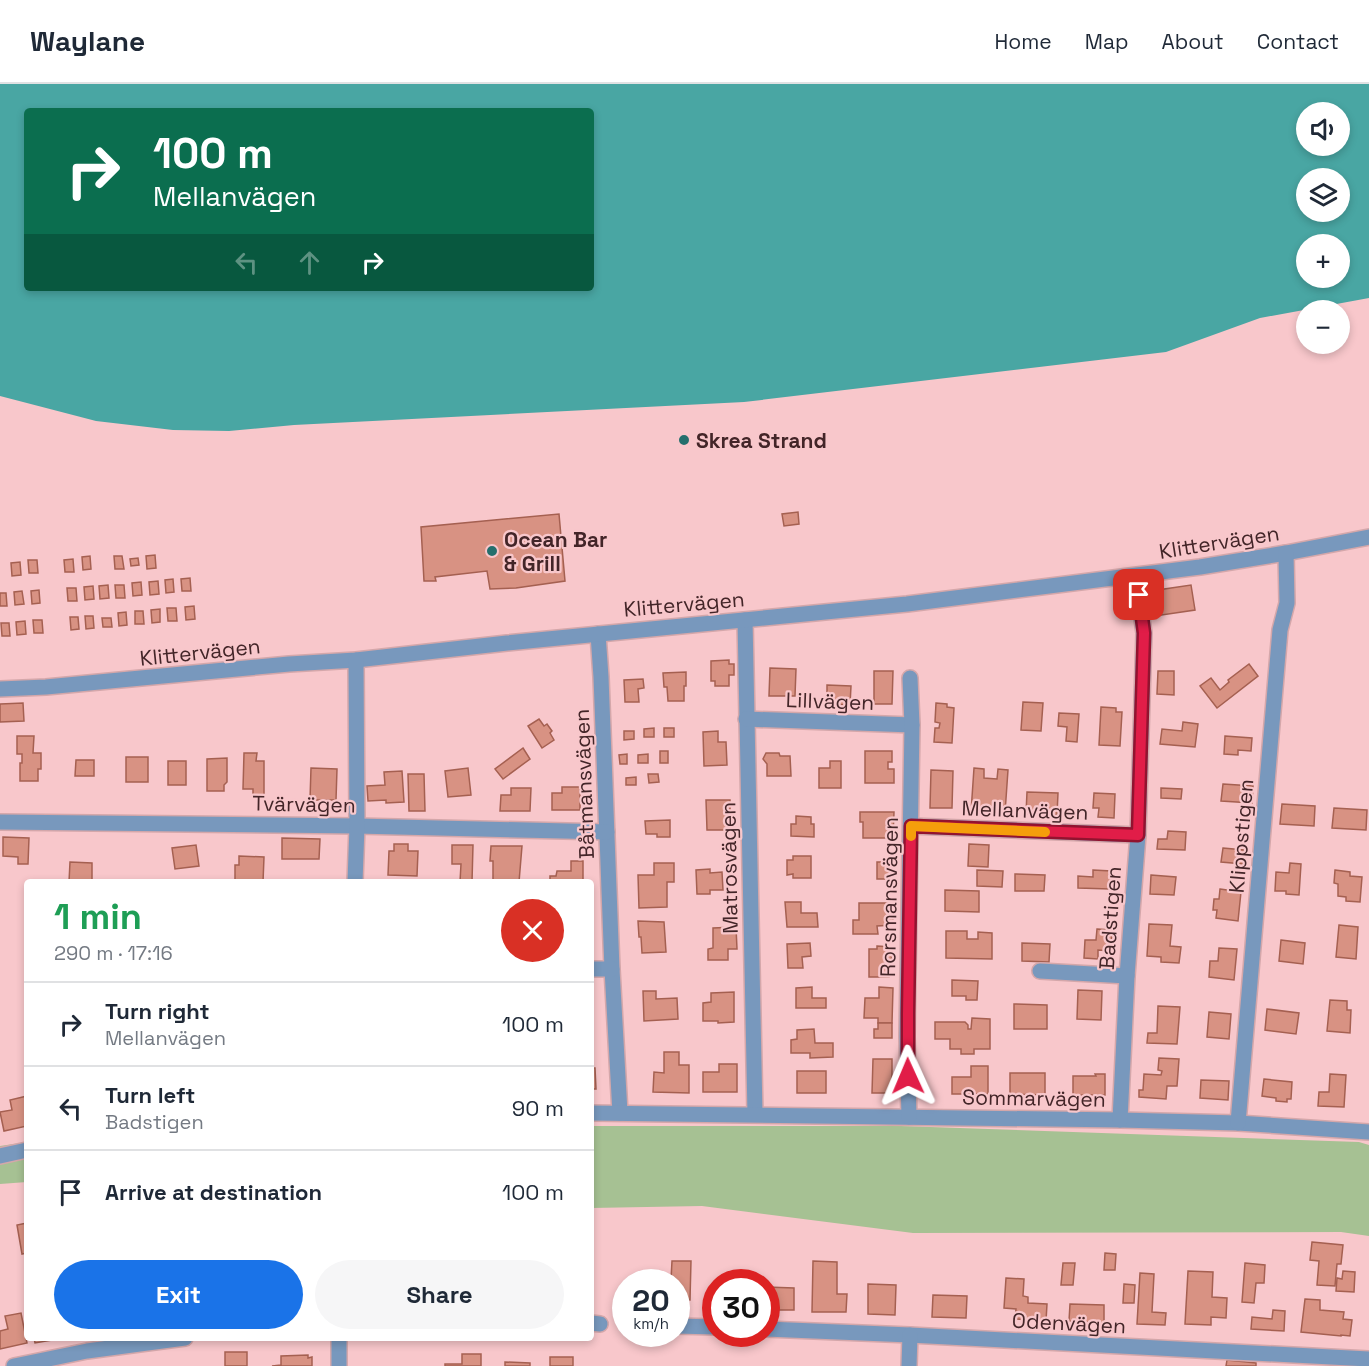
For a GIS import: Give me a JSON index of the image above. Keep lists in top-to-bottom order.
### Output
{
  "streets": {
    "street": [
      "Klittervägen",
      "Lillvägen",
      "Båtmansvägen",
      "Tvärvägen",
      "Mellanvägen",
      "Klippstigen",
      "Matrosvägen",
      "Rorsmansvägen",
      "Badstigen",
      "Sommarvägen",
      "Odenvägen"
    ]
  },
  "crossings": [
    ["Klittervägen", "Båtmansvägen"],
    ["Klittervägen", "Klippstigen"],
    ["Klittervägen", "Matrosvägen"],
    ["Klittervägen", "Badstigen"],
    ["Lillvägen", "Matrosvägen"],
    ["Lillvägen", "Rorsmansvägen"],
    ["Båtmansvägen", "Tvärvägen"],
    ["Båtmansvägen", "Sommarvägen"],
    ["Mellanvägen", "Rorsmansvägen"],
    ["Mellanvägen", "Badstigen"],
    ["Klippstigen", "Sommarvägen"],
    ["Matrosvägen", "Sommarvägen"],
    ["Rorsmansvägen", "Sommarvägen"],
    ["Badstigen", "Sommarvägen"]
  ],
  "places": ["Skrea Strand", "Ocean Bar & Grill"],
  "page": {
    "header": "Waylane",
    "nav": [
      "Home",
      "Map",
      "About",
      "Contact"
    ],
    "map_buttons": ["+", "−"],
    "turn": ["100 m", "Mellanvägen"],
    "heading": ["1 min", "290 m · 17:16"],
    "list": [
      {
        "name": "Turn right",
        "note": "Mellanvägen",
        "value": "100 m"
      },
      {
        "name": "Turn left",
        "note": "Badstigen",
        "value": "90 m"
      },
      {
        "name": "Arrive at destination",
        "value": "100 m"
      }
    ],
    "buttons": ["Exit", "Share"],
    "speed": "20 km/h",
    "limit": "30"
  }
}
